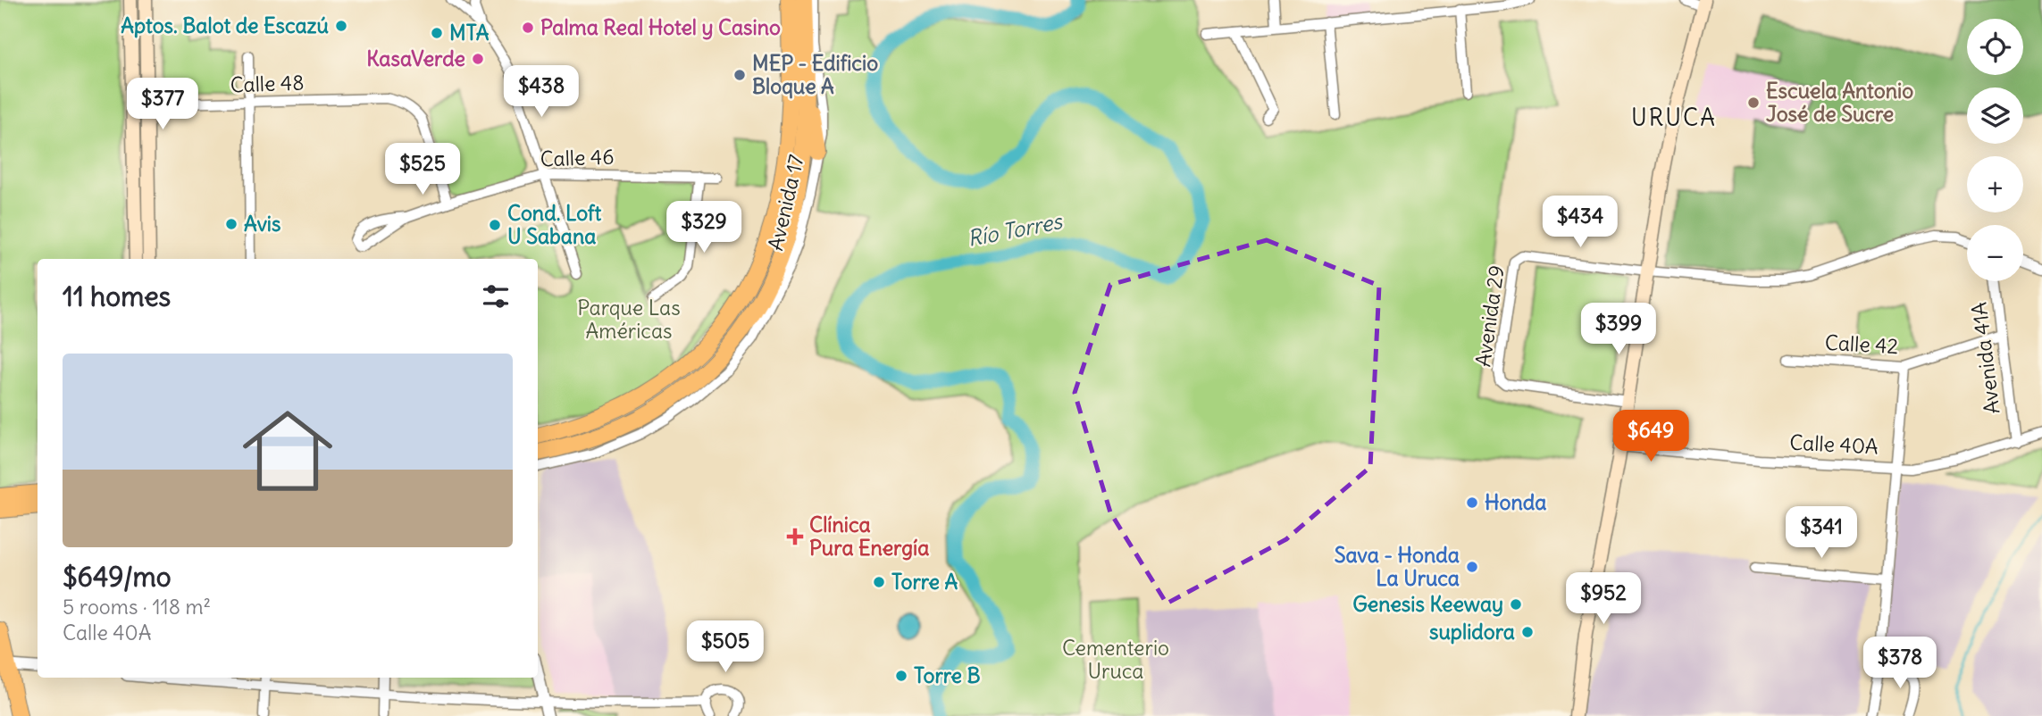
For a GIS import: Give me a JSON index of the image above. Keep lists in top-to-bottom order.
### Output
{
  "streets": {
    "street": [
      "Calle 48",
      "Calle 46",
      "Avenida 17",
      "Avenida 29",
      "Calle 42",
      "Avenida 41A",
      "Calle 40A"
    ]
  },
  "crossings": [
    ["Calle 48", "Calle 46"],
    ["Calle 42", "Avenida 41A"],
    ["Avenida 41A", "Calle 40A"]
  ],
  "districts": ["URUCA"],
  "water": ["Río Torres"],
  "parks": ["Parque Las Américas", "Cementerio Uruca"],
  "places": {
    "other": [
      "Aptos. Balot de Escazú",
      "Palma Real Hotel y Casino",
      "MTA",
      "KasaVerde",
      "MEP - Edificio Bloque A",
      "Escuela Antonio José de Sucre",
      "Avis",
      "Cond. Loft U Sabana",
      "Honda",
      "Sava - Honda La Uruca",
      "Torre A",
      "Genesis Keeway",
      "suplidora",
      "Torre B"
    ],
    "health": ["Clínica Pura Energía"]
  },
  "page": {
    "map_buttons": ["+", "−"],
    "price": [
      "$438",
      "$377",
      "$525",
      "$434",
      "$329",
      "$399",
      "$649",
      "$341",
      "$952",
      "$505",
      "$378"
    ],
    "heading": "11 homes",
    "list": [
      {
        "name": "$649/mo",
        "note": "5 rooms · 118 m² · Calle 40A"
      }
    ]
  }
}
